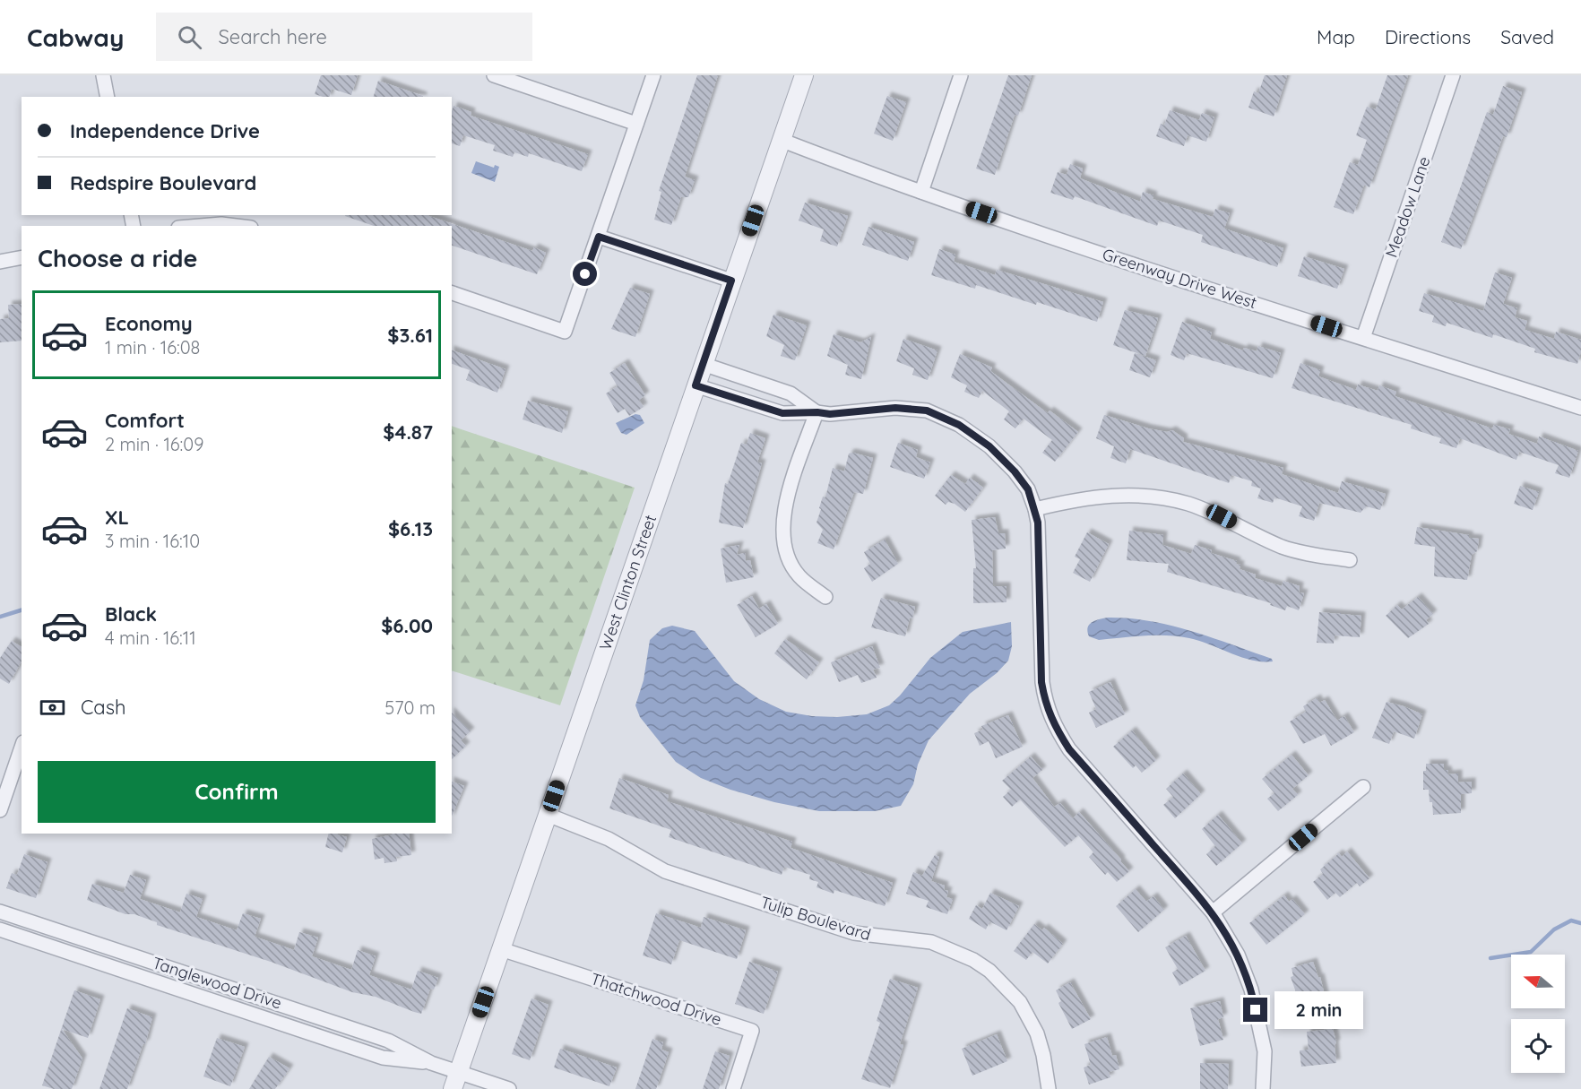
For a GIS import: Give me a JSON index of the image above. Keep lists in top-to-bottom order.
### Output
{
  "streets": {
    "street": [
      "Meadow Lane",
      "Greenway Drive West",
      "West Clinton Street",
      "Tulip Boulevard",
      "Tanglewood Drive",
      "Thatchwood Drive"
    ]
  },
  "crossings": [
    ["Meadow Lane", "Greenway Drive West"],
    ["Greenway Drive West", "West Clinton Street"],
    ["West Clinton Street", "Tulip Boulevard"],
    ["West Clinton Street", "Tanglewood Drive"],
    ["West Clinton Street", "Thatchwood Drive"]
  ],
  "north": "left",
  "page": {
    "header": "Cabway",
    "search": "Search here",
    "nav": ["Map", "Directions", "Saved"],
    "banner": ["Independence Drive", "Redspire Boulevard"],
    "heading": "Choose a ride",
    "list": [
      {
        "name": "Economy",
        "note": "1 min · 16:08",
        "value": "$3.61"
      },
      {
        "name": "Comfort",
        "note": "2 min · 16:09",
        "value": "$4.87"
      },
      {
        "name": "XL",
        "note": "3 min · 16:10",
        "value": "$6.13"
      },
      {
        "name": "Black",
        "note": "4 min · 16:11",
        "value": "$6.00"
      }
    ],
    "pay": ["Cash", "570 m"],
    "buttons": "Confirm",
    "bubble": "2 min"
  }
}
